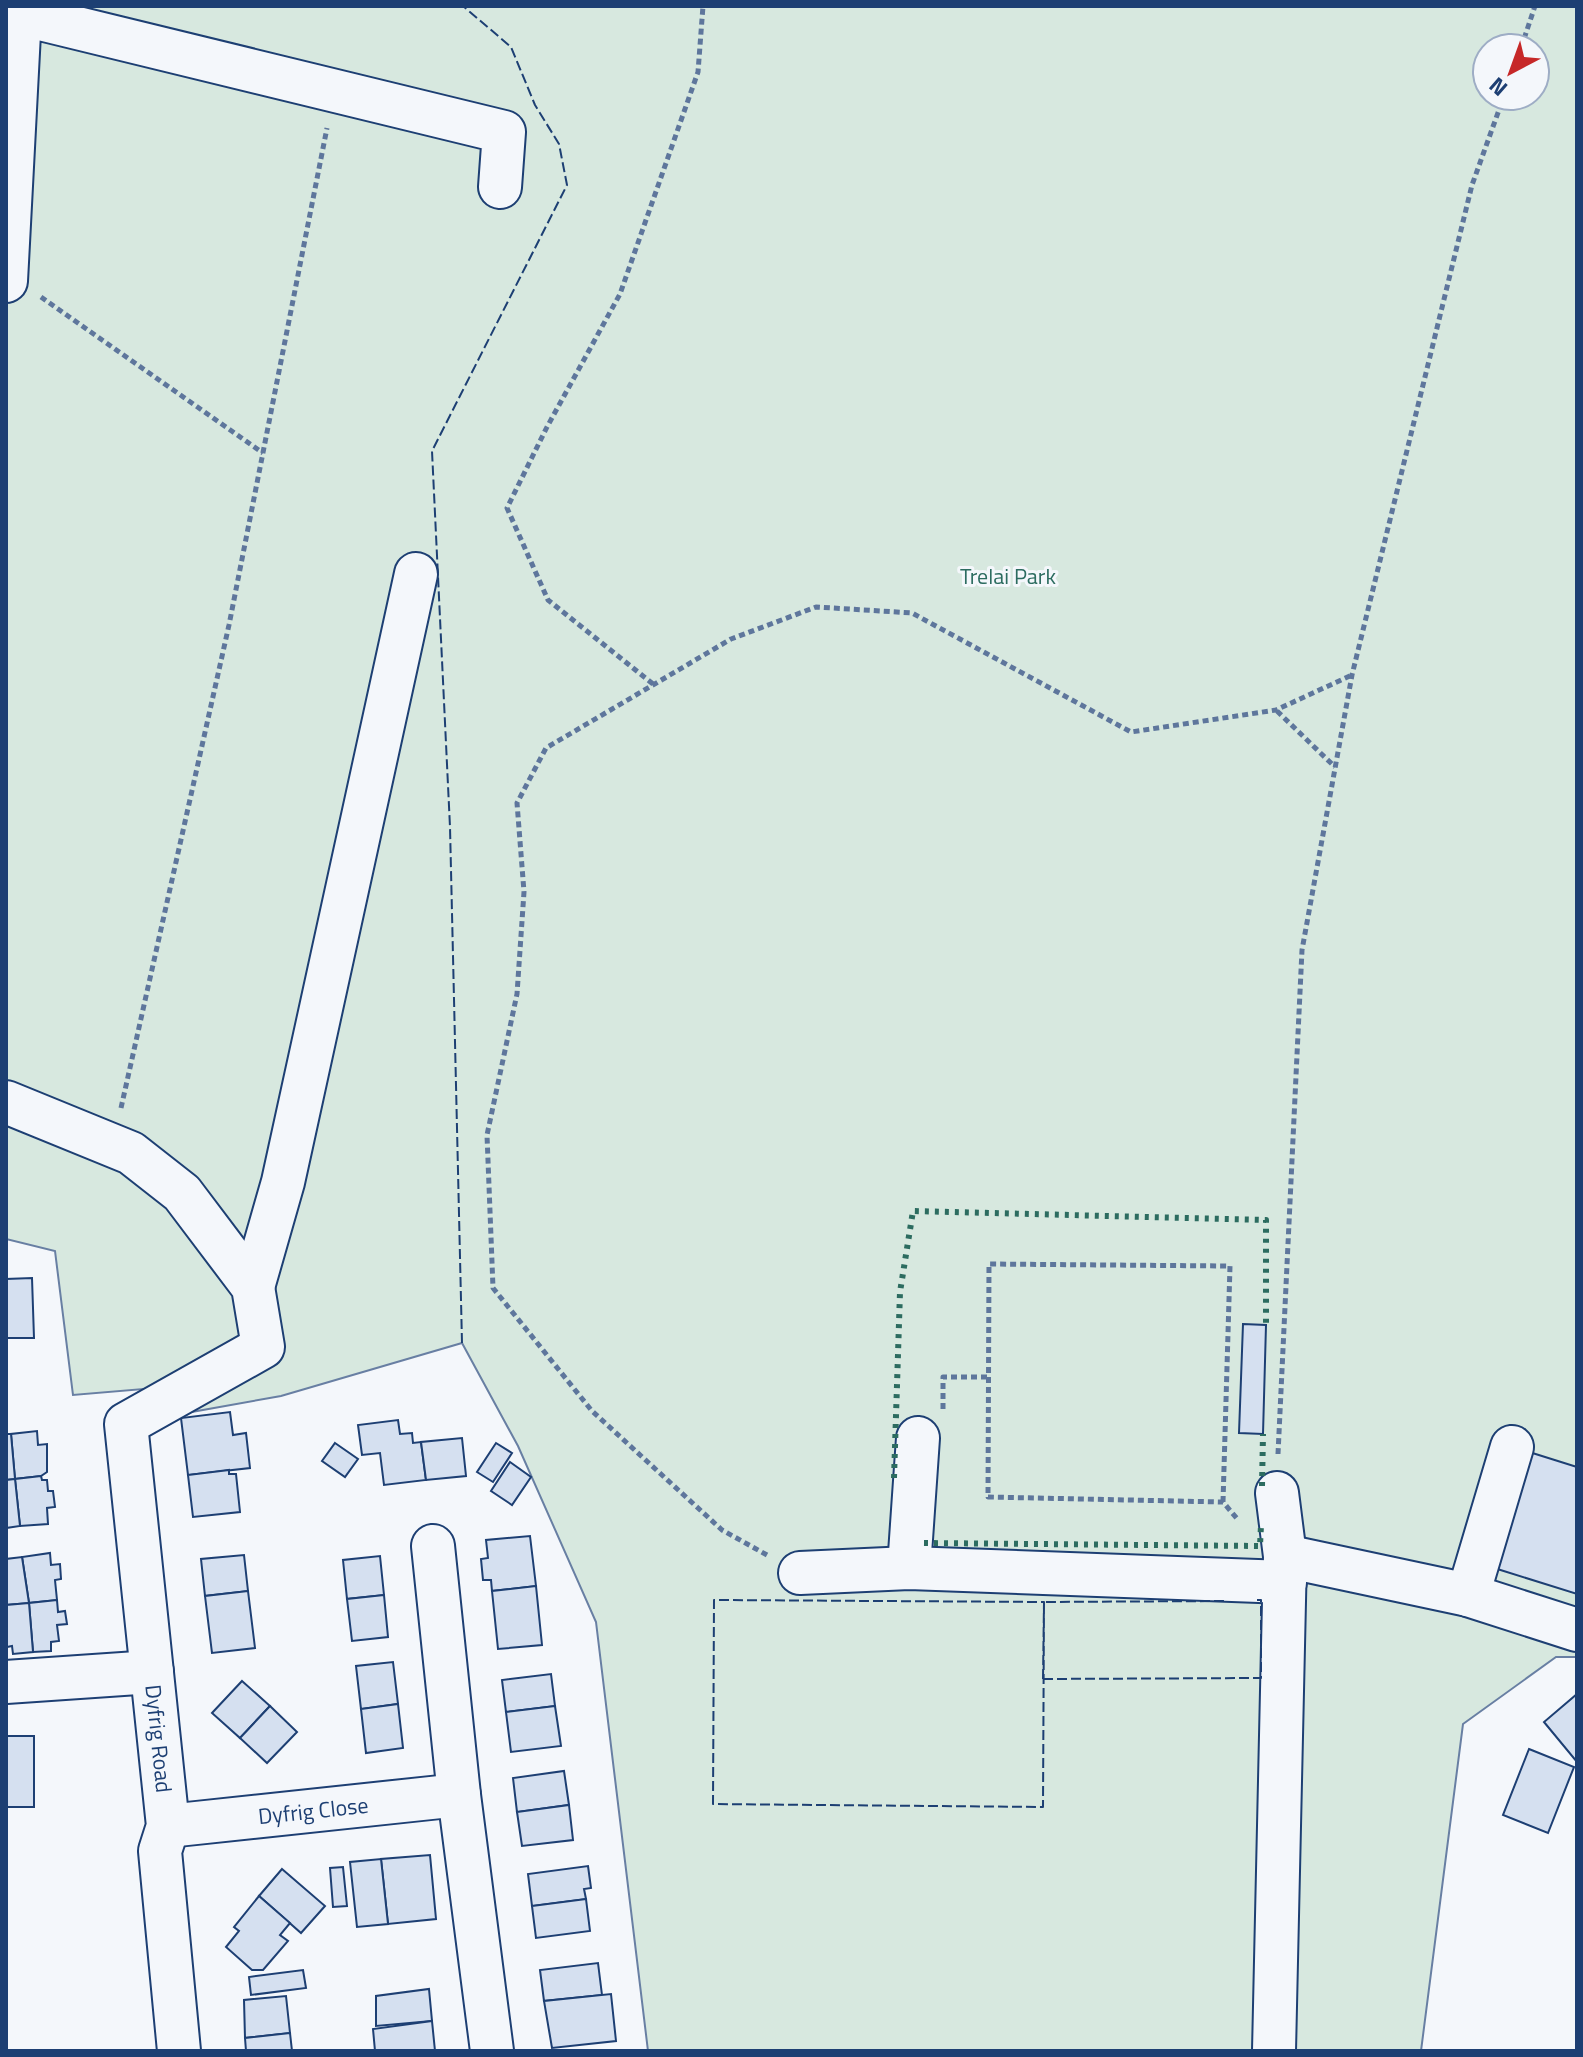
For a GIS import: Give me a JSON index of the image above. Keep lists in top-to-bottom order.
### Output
{
  "streets": {
    "street": ["Dyfrig Road", "Dyfrig Close"]
  },
  "crossings": [
    ["Dyfrig Road", "Dyfrig Close"]
  ],
  "parks": ["Trelai Park"],
  "north": "bottom left"
}
